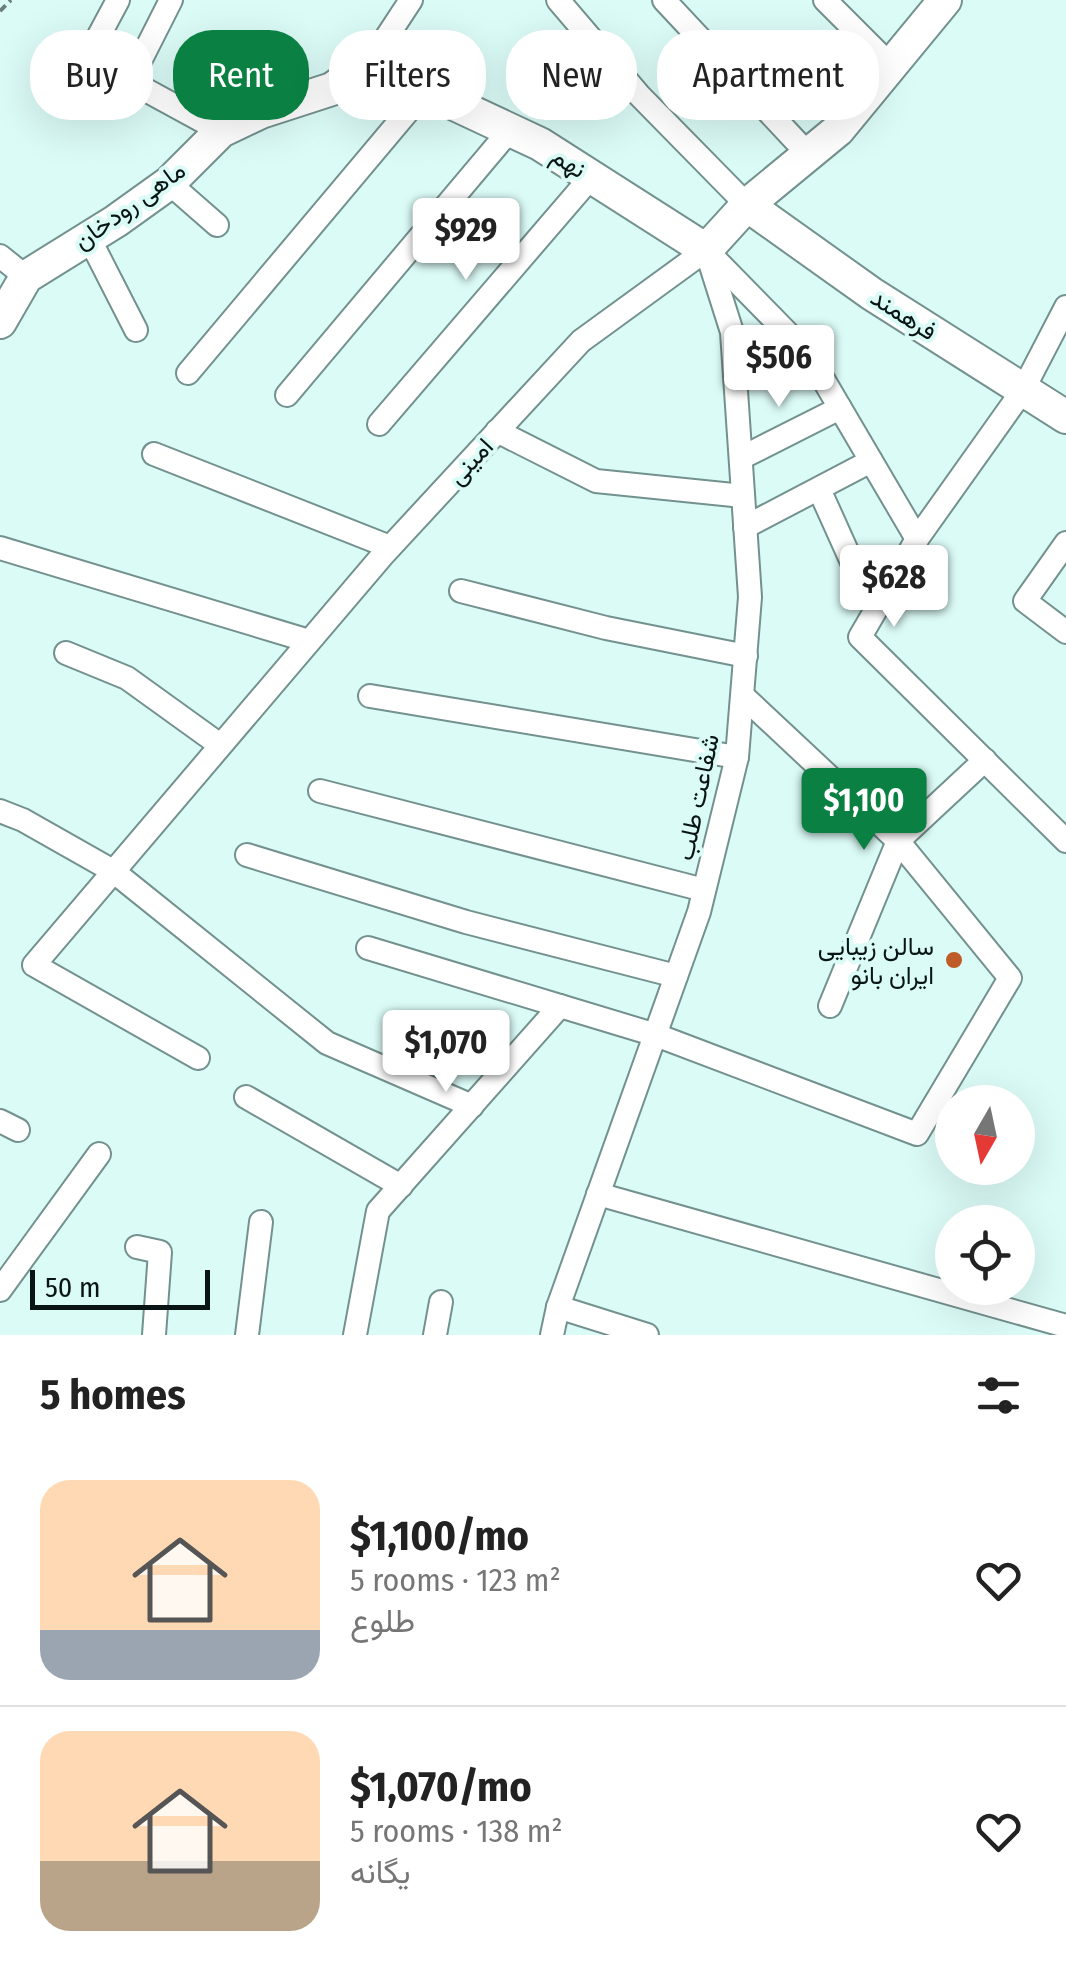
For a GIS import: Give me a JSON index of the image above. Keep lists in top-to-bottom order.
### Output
{
  "streets": {
    "main road": [
      "نهم",
      "ماهی رودخان",
      "فرهمند",
      "امینی"
    ],
    "street": ["شفاعت طلب"]
  },
  "crossings": [
    ["نهم", "امینی"],
    ["نهم", "شفاعت طلب"],
    ["فرهمند", "امینی"],
    ["امینی", "شفاعت طلب"]
  ],
  "places": ["سالن زیبایی ایران بانو"],
  "scale_bar": "50 m",
  "north": "bottom",
  "page": {
    "chip": [
      "Buy",
      "Rent",
      "Filters",
      "New",
      "Apartment"
    ],
    "price": [
      "$929",
      "$506",
      "$628",
      "$1,100",
      "$1,070"
    ],
    "scale": "50 m",
    "heading": "5 homes",
    "list": [
      {
        "name": "$1,100/mo",
        "note": "5 rooms · 123 m² · طلوع"
      },
      {
        "name": "$1,070/mo",
        "note": "5 rooms · 138 m² · یگانه"
      }
    ]
  }
}
